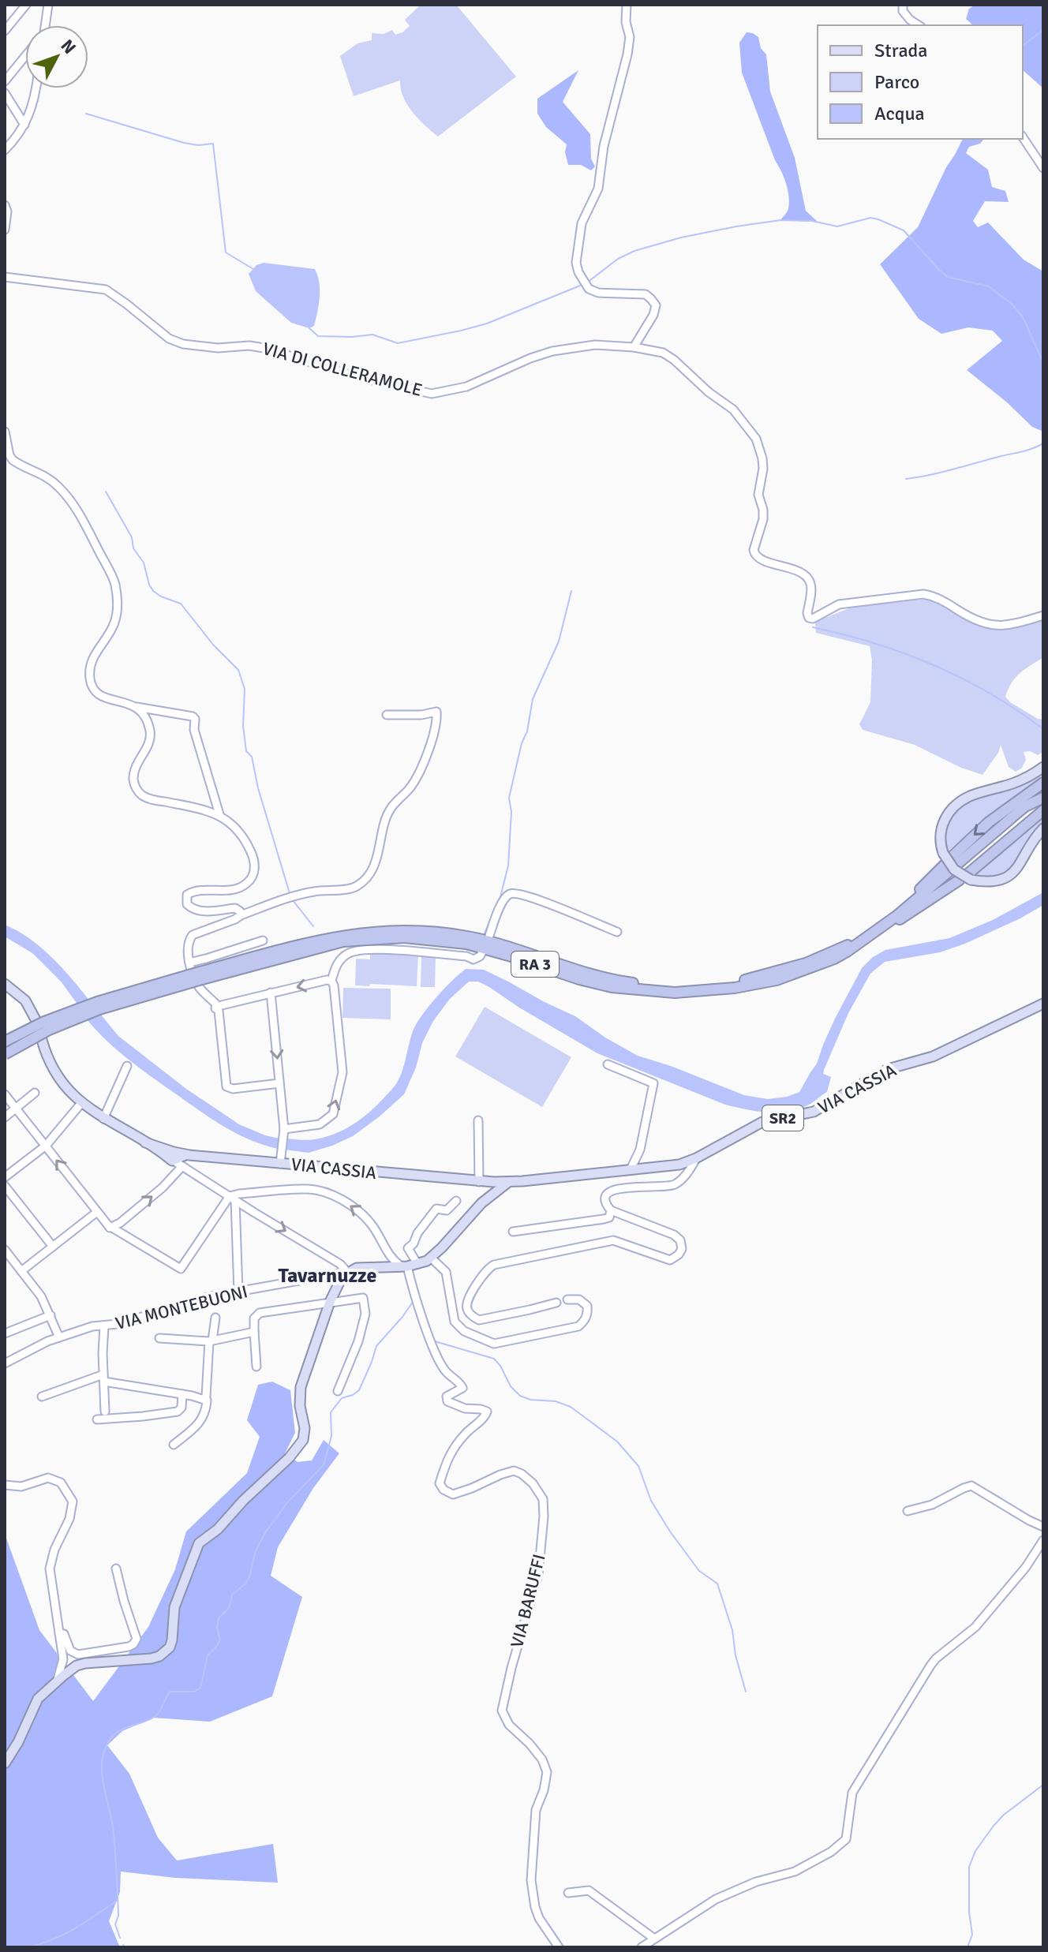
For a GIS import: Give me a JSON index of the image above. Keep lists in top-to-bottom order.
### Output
{
  "streets": {
    "highway": ["RA 3"],
    "main road": ["VIA CASSIA", "SR2", "VIA MONTEBUONI"],
    "street": ["VIA DI COLLERAMOLE", "VIA BARUFFI"]
  },
  "crossings": [
    ["VIA MONTEBUONI", "VIA BARUFFI"]
  ],
  "districts": ["Tavarnuzze"],
  "legend": ["Strada", "Parco", "Acqua"],
  "north": "top right"
}
